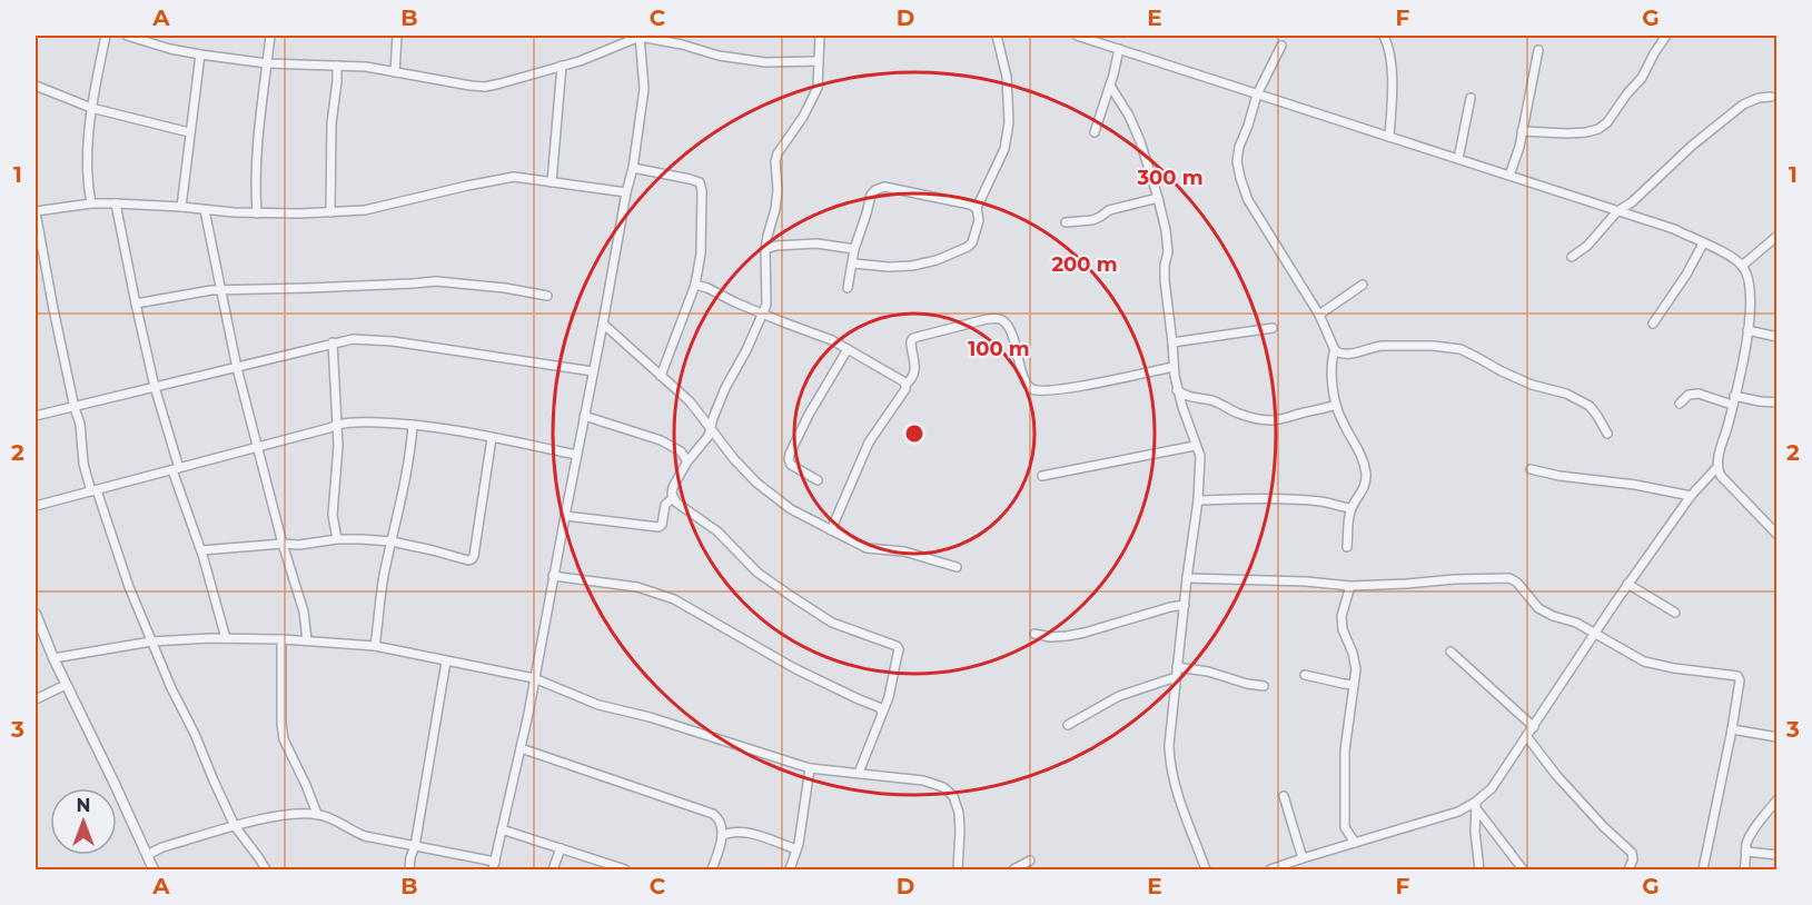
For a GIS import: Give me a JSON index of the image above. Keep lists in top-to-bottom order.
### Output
{
  "north": "top",
  "grid": {
    "columns": [
      "A",
      "B",
      "C",
      "D",
      "E",
      "F",
      "G"
    ],
    "rows": ["1", "2", "3"]
  },
  "rings": ["300 m", "200 m", "100 m"]
}
